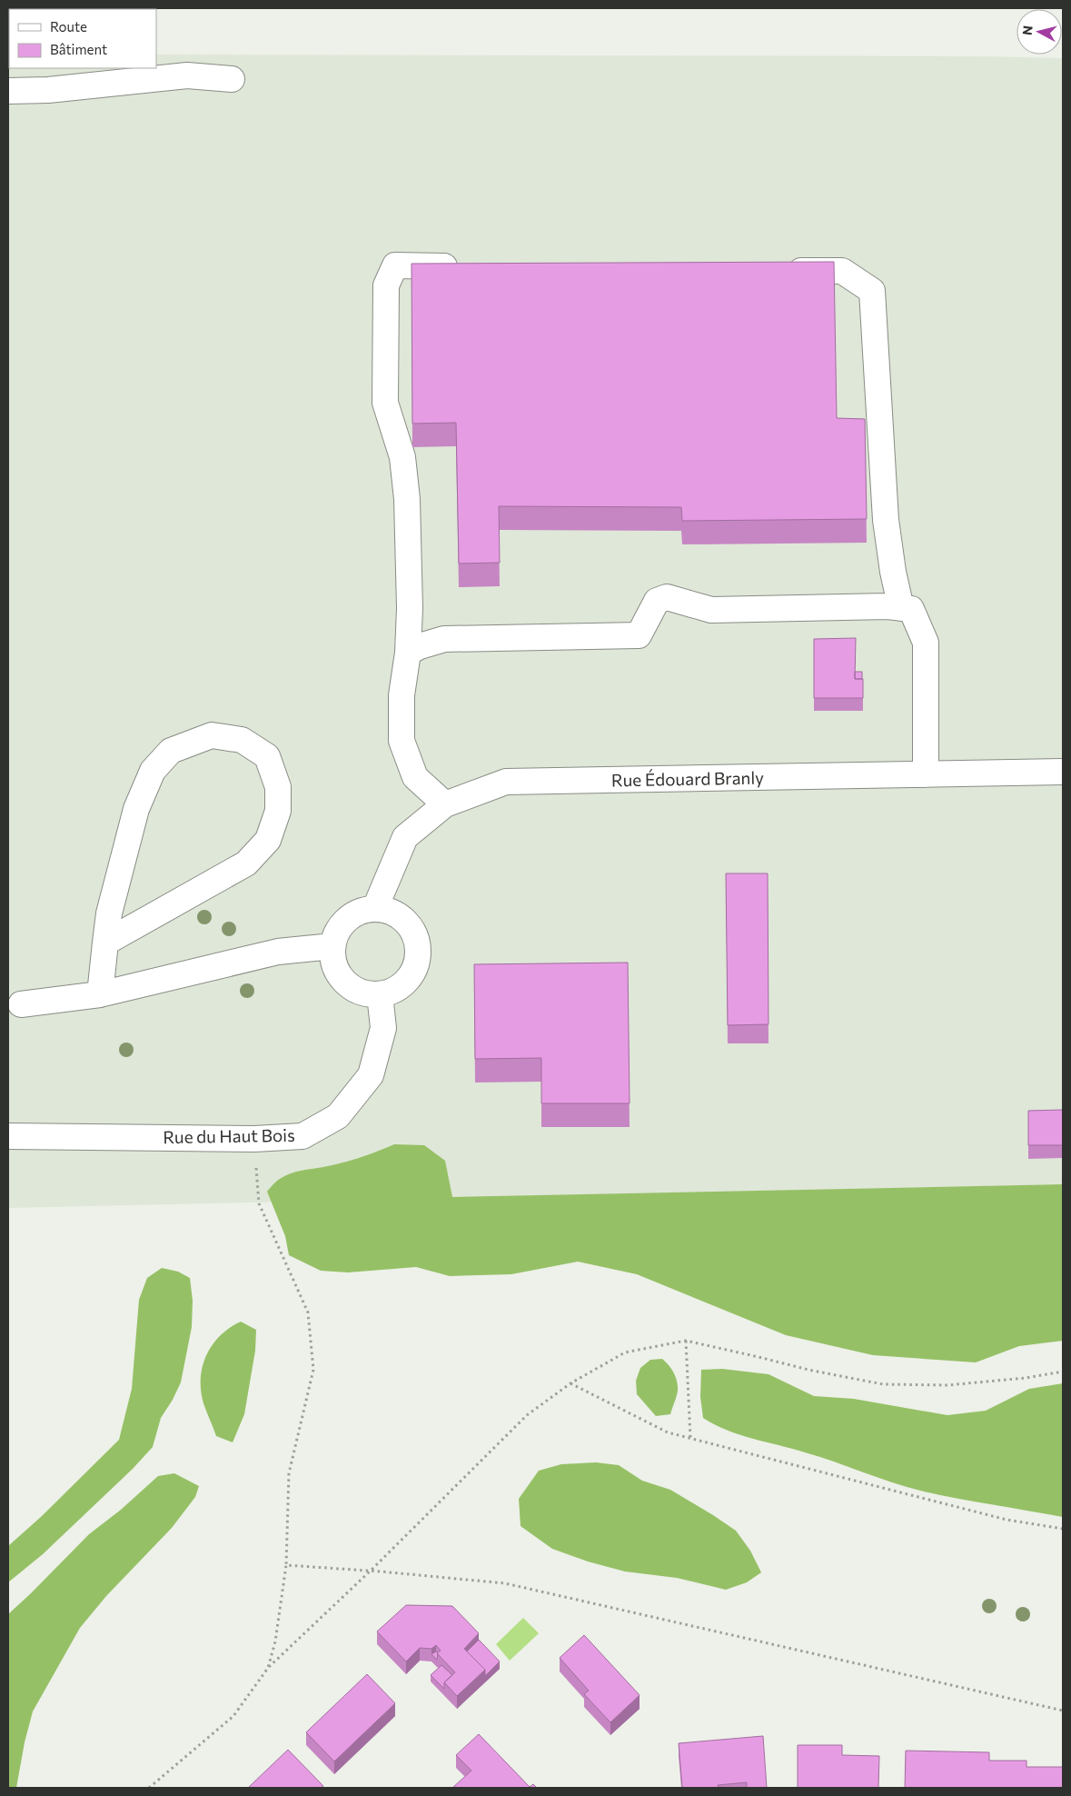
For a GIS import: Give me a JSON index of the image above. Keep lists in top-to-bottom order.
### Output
{
  "streets": {
    "street": ["Rue Édouard Branly", "Rue du Haut Bois"]
  },
  "crossings": [
    ["Rue Édouard Branly", "Rue du Haut Bois"]
  ],
  "legend": ["Route", "Bâtiment"],
  "north": "left"
}
